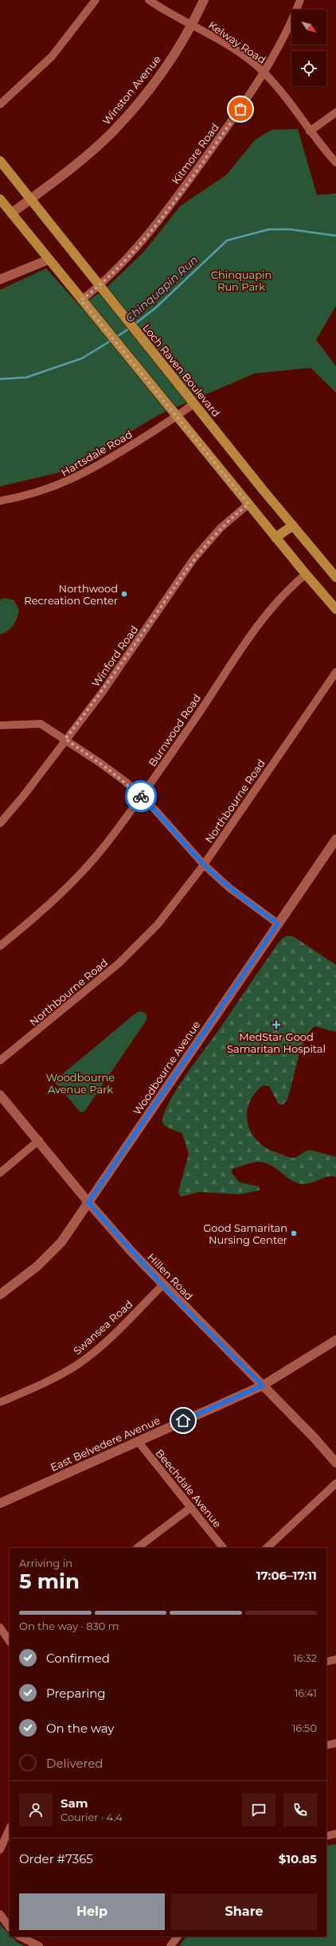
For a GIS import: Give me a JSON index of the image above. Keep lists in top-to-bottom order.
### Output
{
  "streets": {
    "main road": ["Loch Raven Boulevard"],
    "street": [
      "Kelway Road",
      "Winston Avenue",
      "Kitmore Road",
      "Hartsdale Road",
      "Winford Road",
      "Burnwood Road",
      "Northbourne Road",
      "Woodbourne Avenue",
      "Hillen Road",
      "Swansea Road",
      "East Belvedere Avenue",
      "Beechdale Avenue"
    ]
  },
  "crossings": [
    ["Kelway Road", "Winston Avenue"],
    ["Kelway Road", "Kitmore Road"],
    ["Winston Avenue", "Loch Raven Boulevard"],
    ["Kitmore Road", "Loch Raven Boulevard"],
    ["Loch Raven Boulevard", "Hartsdale Road"],
    ["Woodbourne Avenue", "Hillen Road"],
    ["Hillen Road", "Swansea Road"],
    ["Hillen Road", "East Belvedere Avenue"],
    ["East Belvedere Avenue", "Beechdale Avenue"]
  ],
  "water": ["Chinquapin Run"],
  "parks": ["Chinquapin Run Park", "Woodbourne Avenue Park"],
  "places": {
    "other": ["Northwood Recreation Center", "Good Samaritan Nursing Center"],
    "health": ["MedStar Good Samaritan Hospital"]
  },
  "north": "bottom right",
  "page": {
    "heading": ["5 min", "Arriving in", "17:06–17:11"],
    "panel": [
      "Sam",
      "Courier · 4.4",
      "Order #7365",
      "$10.85"
    ],
    "bar": "On the way · 830 m",
    "list": [
      ["Confirmed", "16:32"],
      ["Preparing", "16:41"],
      ["On the way", "16:50"],
      "Delivered"
    ],
    "buttons": ["Help", "Share"]
  }
}
